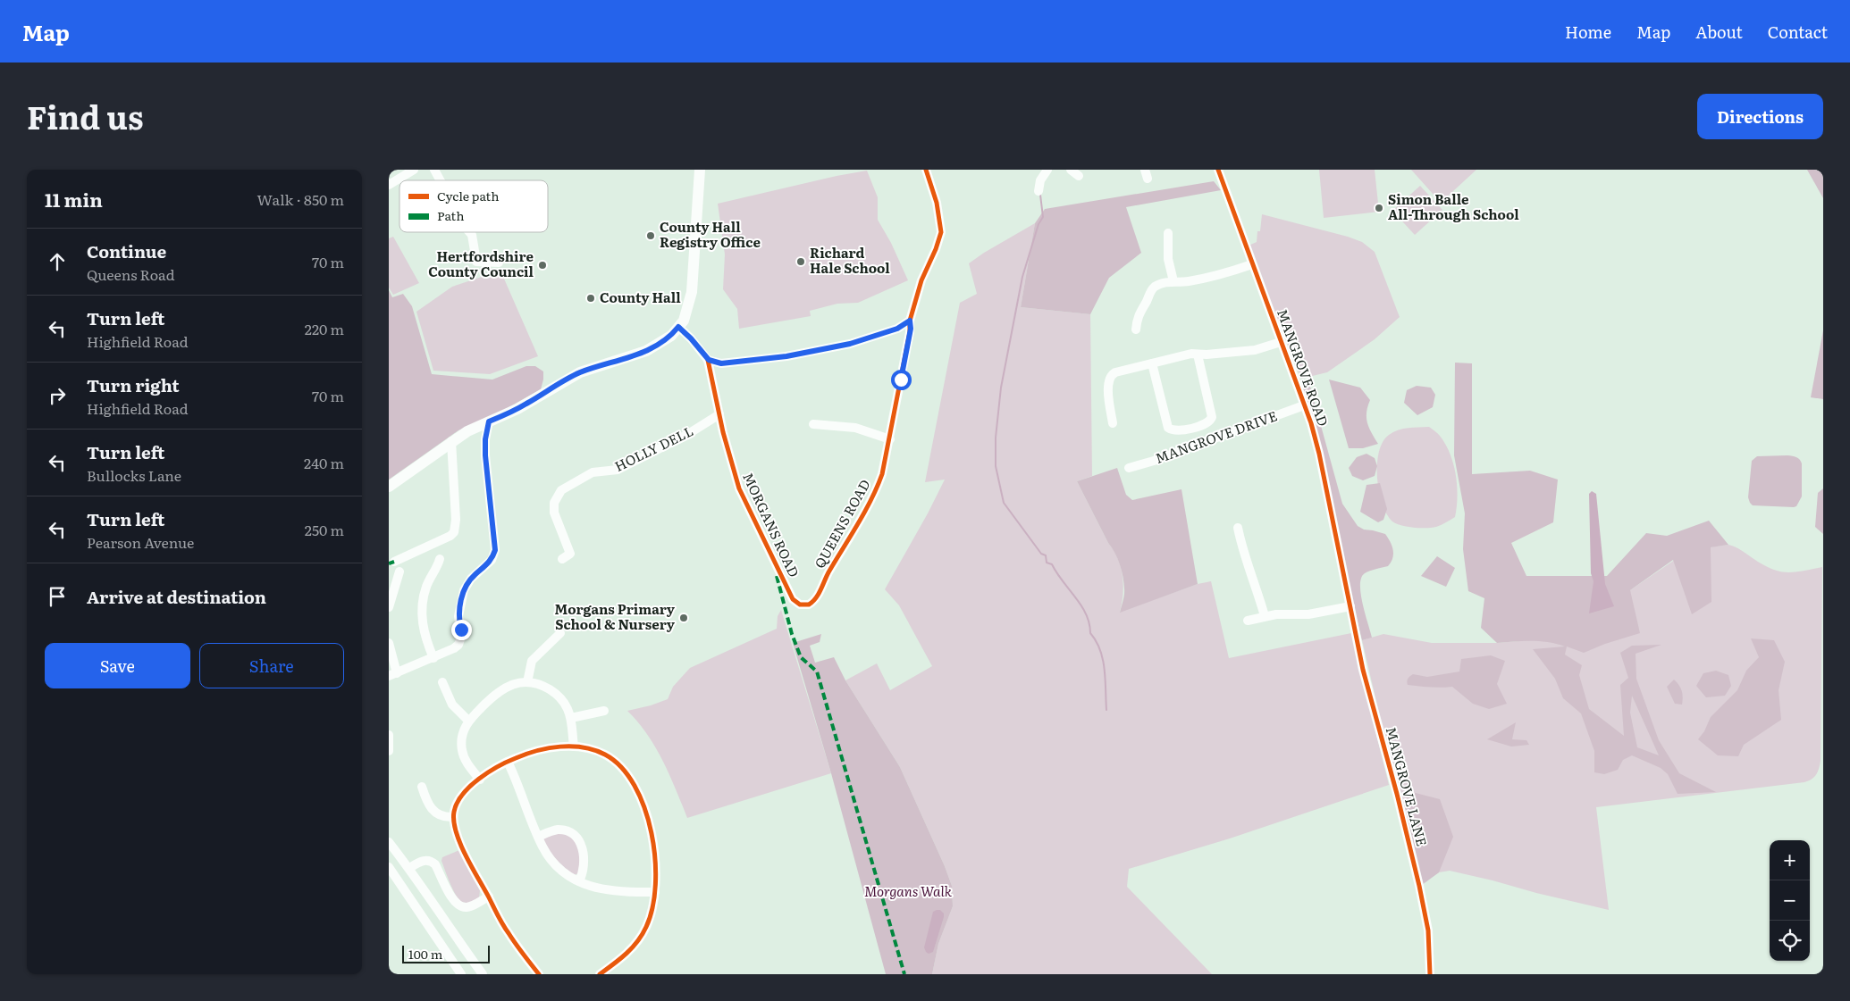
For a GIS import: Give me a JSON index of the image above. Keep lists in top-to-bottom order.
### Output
{
  "streets": {
    "street": [
      "MANGROVE ROAD",
      "MANGROVE DRIVE",
      "HOLLY DELL",
      "QUEENS ROAD",
      "MORGANS ROAD",
      "MANGROVE LANE"
    ]
  },
  "crossings": [
    ["MANGROVE ROAD", "MANGROVE DRIVE"],
    ["MANGROVE ROAD", "MANGROVE LANE"],
    ["HOLLY DELL", "MORGANS ROAD"],
    ["QUEENS ROAD", "MORGANS ROAD"]
  ],
  "parks": ["Morgans Walk"],
  "places": [
    "Simon Balle All-Through School",
    "County Hall Registry Office",
    "Richard Hale School",
    "Hertfordshire County Council",
    "County Hall",
    "Morgans Primary School & Nursery"
  ],
  "legend": ["Cycle path", "Path"],
  "scale_bar": "100 m",
  "page": {
    "header": "Map",
    "nav": [
      "Home",
      "Map",
      "About",
      "Contact"
    ],
    "title": "Find us",
    "buttons": [
      "Directions",
      ["Save", "Share"]
    ],
    "heading": ["11 min", "Walk · 850 m"],
    "list": [
      ["Continue", "Queens Road", "70 m"],
      ["Turn left", "Highfield Road", "220 m"],
      ["Turn right", "Highfield Road", "70 m"],
      ["Turn left", "Bullocks Lane", "240 m"],
      ["Turn left", "Pearson Avenue", "250 m"],
      "Arrive at destination"
    ],
    "map_buttons": ["+", "−"],
    "scale": "100 m"
  }
}
